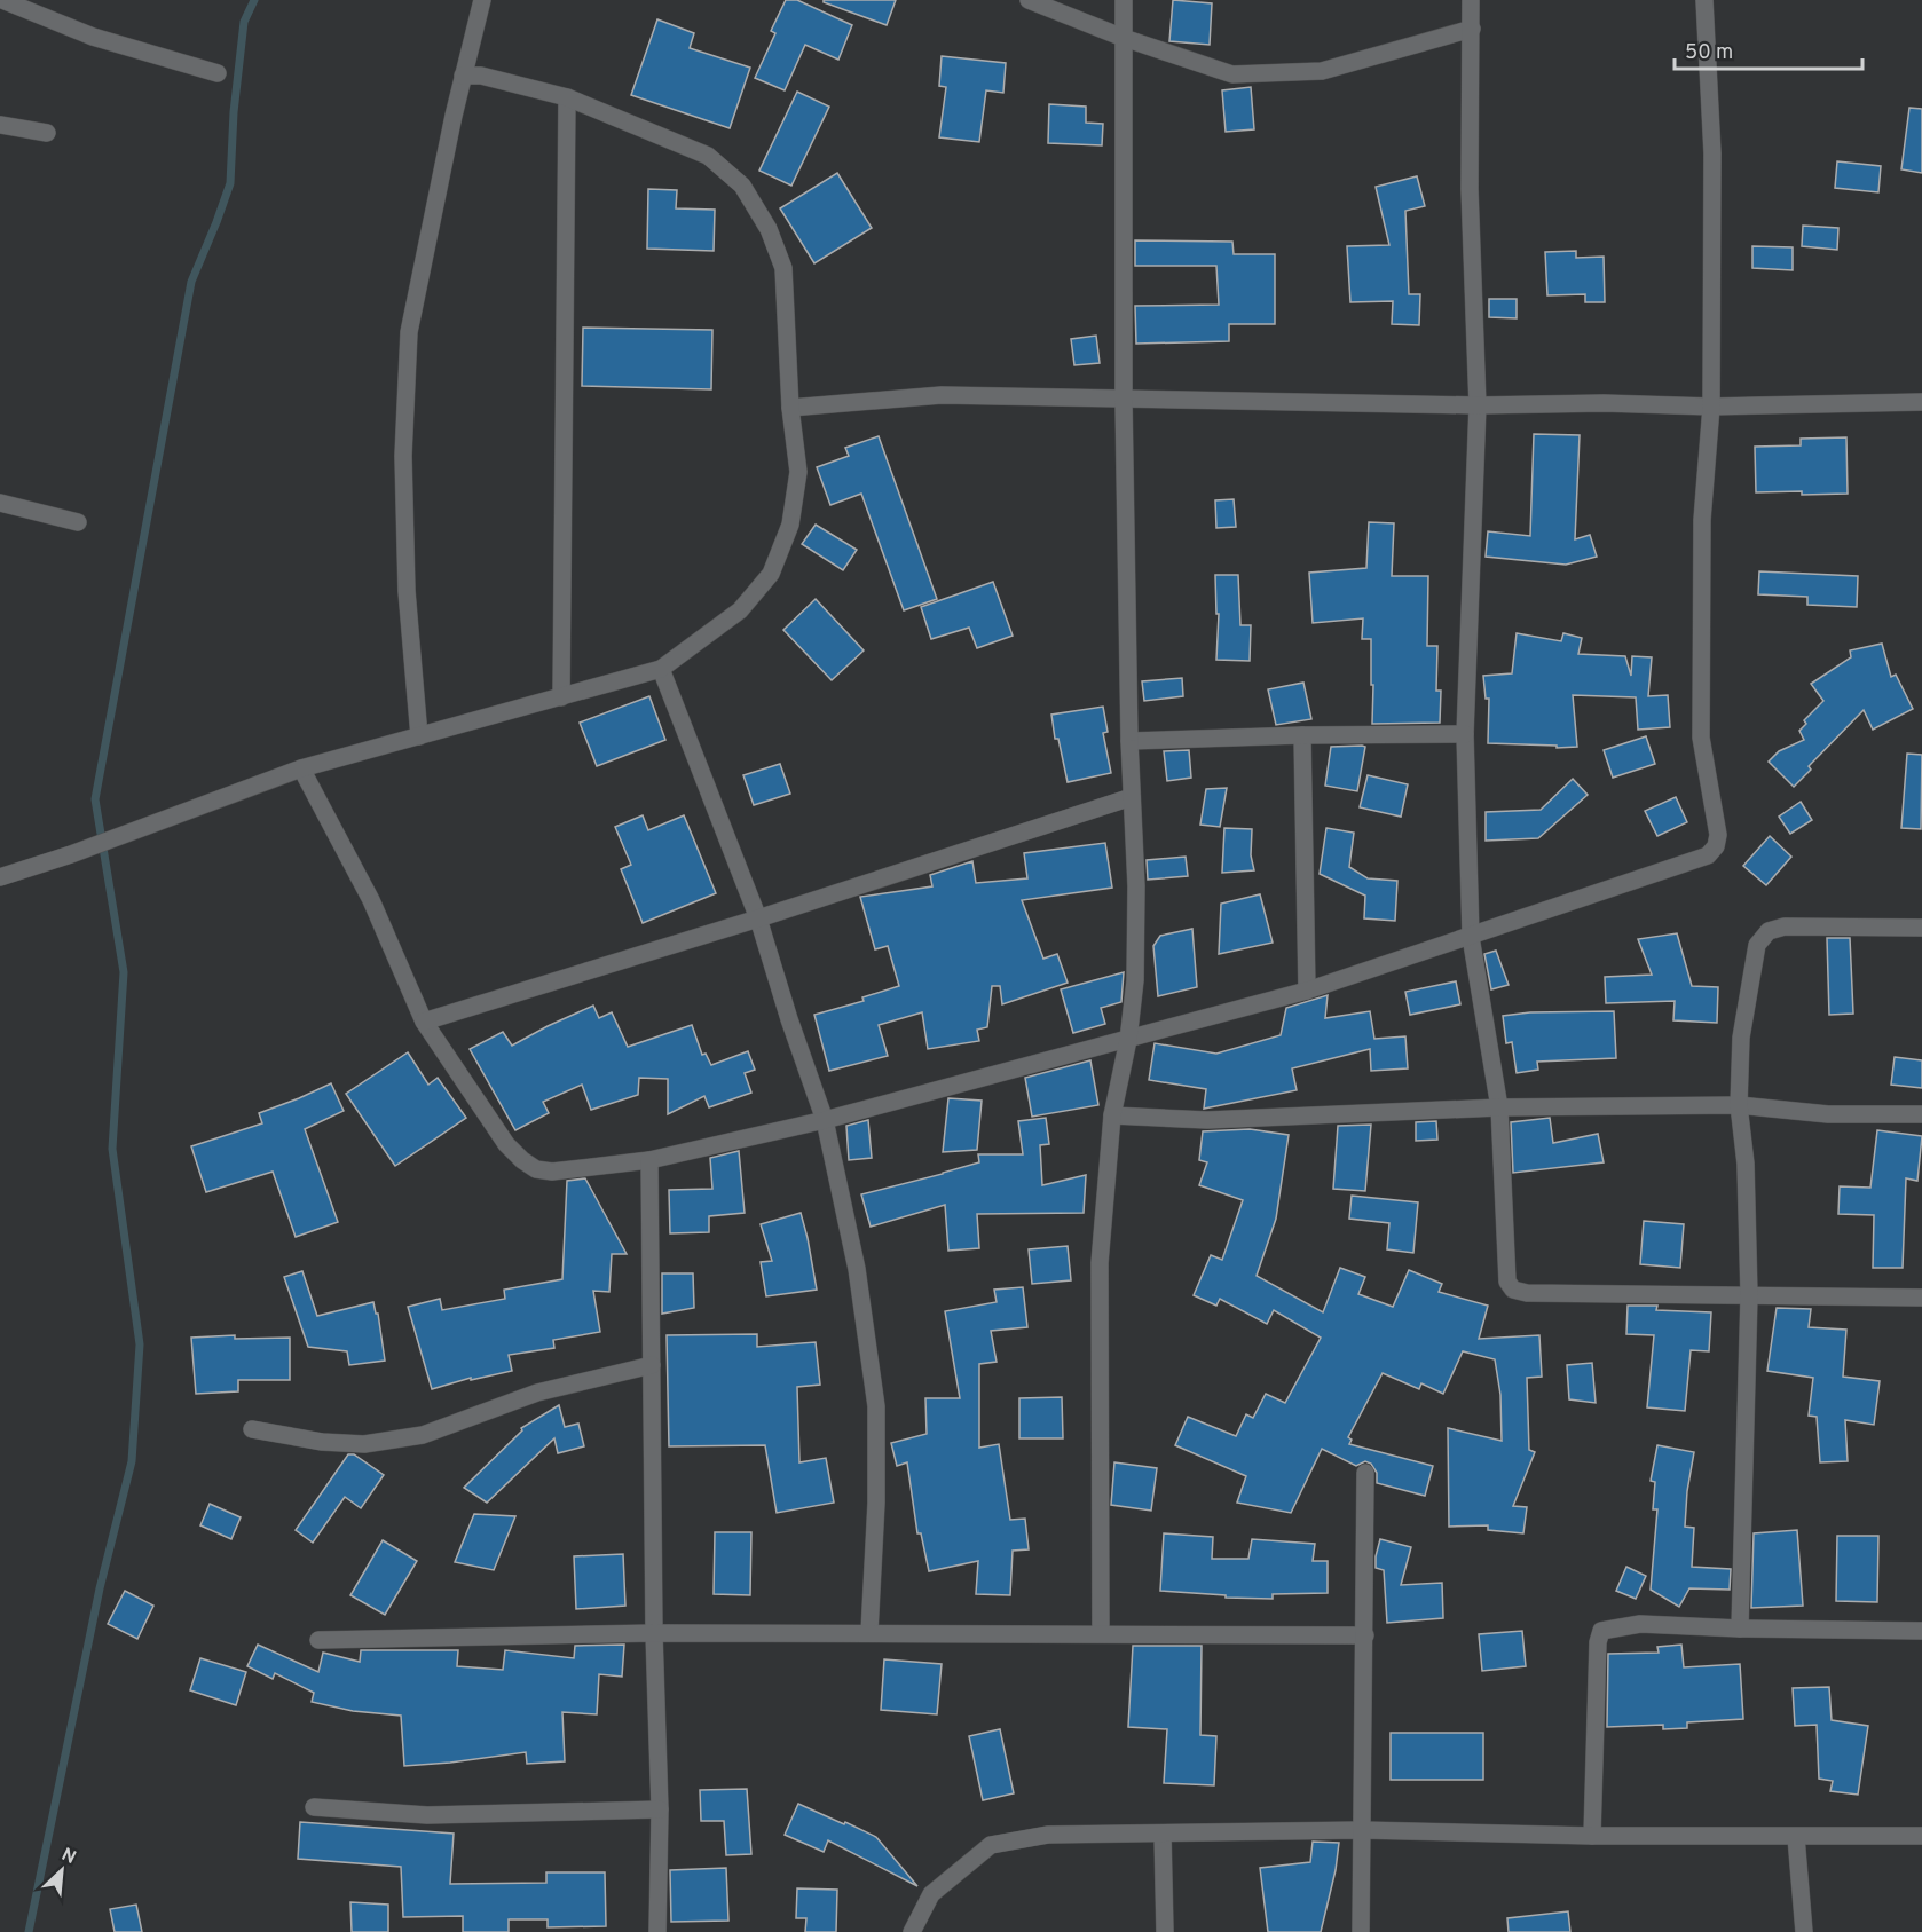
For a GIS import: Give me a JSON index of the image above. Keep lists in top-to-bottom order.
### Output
{
  "scale_bar": "50 m",
  "north": "top right"
}
